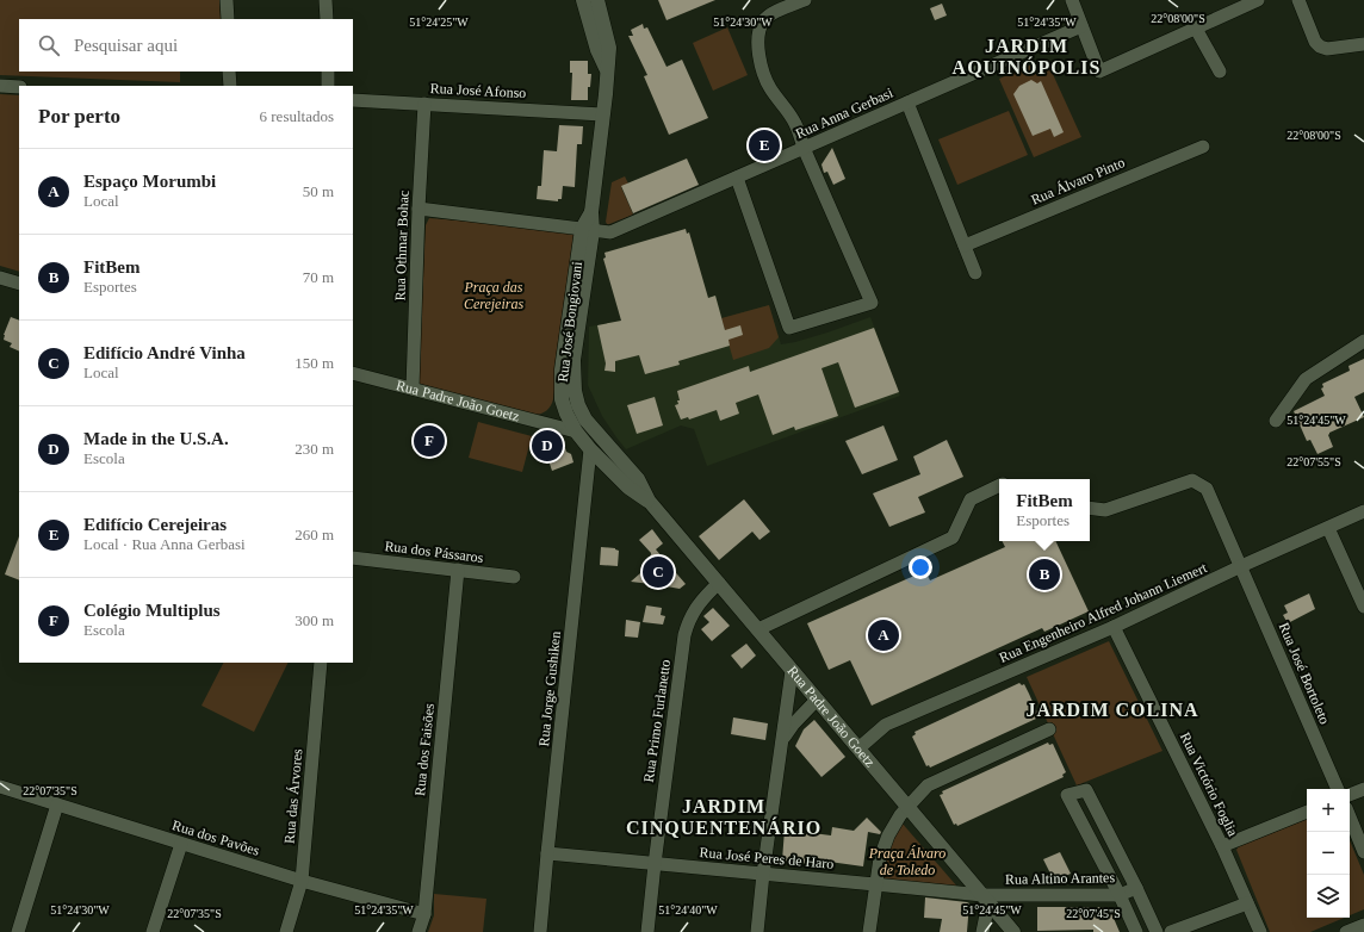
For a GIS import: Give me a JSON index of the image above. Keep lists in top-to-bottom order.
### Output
{
  "streets": {
    "street": [
      "Rua José Afonso",
      "Rua Anna Gerbasi",
      "Rua Álvaro Pinto",
      "Rua Othmar Bohac",
      "Rua José Bongiovani",
      "Rua Padre João Goetz",
      "Rua dos Pássaros",
      "Rua Engenheiro Alfred Johann Liemert",
      "Rua José Bortoleto",
      "Rua Jorge Gushiken",
      "Rua Primo Furlanetto",
      "Rua dos Faisões",
      "Rua Victório Foglia",
      "Rua das Árvores",
      "Rua dos Pavões",
      "Rua José Peres de Haro",
      "Rua Altino Arantes"
    ]
  },
  "crossings": [
    ["Rua José Afonso", "Rua Othmar Bohac"],
    ["Rua José Afonso", "Rua José Bongiovani"],
    ["Rua Anna Gerbasi", "Rua Othmar Bohac"],
    ["Rua Anna Gerbasi", "Rua José Bongiovani"],
    ["Rua Othmar Bohac", "Rua Padre João Goetz"],
    ["Rua José Bongiovani", "Rua Padre João Goetz"],
    ["Rua Padre João Goetz", "Rua Engenheiro Alfred Johann Liemert"],
    ["Rua Padre João Goetz", "Rua Jorge Gushiken"],
    ["Rua Padre João Goetz", "Rua Primo Furlanetto"],
    ["Rua Padre João Goetz", "Rua José Peres de Haro"],
    ["Rua Padre João Goetz", "Rua Altino Arantes"],
    ["Rua dos Pássaros", "Rua dos Faisões"],
    ["Rua Engenheiro Alfred Johann Liemert", "Rua José Bortoleto"],
    ["Rua Engenheiro Alfred Johann Liemert", "Rua Victório Foglia"],
    ["Rua Jorge Gushiken", "Rua José Peres de Haro"],
    ["Rua Primo Furlanetto", "Rua José Peres de Haro"],
    ["Rua dos Faisões", "Rua dos Pavões"],
    ["Rua das Árvores", "Rua dos Pavões"],
    ["Rua José Peres de Haro", "Rua Altino Arantes"]
  ],
  "districts": ["JARDIM AQUINÓPOLIS", "JARDIM COLINA", "JARDIM CINQUENTENÁRIO"],
  "parks": ["Praça das Cerejeiras", "Praça Álvaro de Toledo"],
  "page": {
    "search": "Pesquisar aqui",
    "heading": ["Por perto", "6 resultados"],
    "pins": [
      "E",
      "F",
      "D",
      "C",
      "B",
      "A"
    ],
    "list": [
      {
        "mark": "A",
        "name": "Espaço Morumbi",
        "note": "Local",
        "value": "50 m"
      },
      {
        "mark": "B",
        "name": "FitBem",
        "note": "Esportes",
        "value": "70 m"
      },
      {
        "mark": "C",
        "name": "Edifício André Vinha",
        "note": "Local",
        "value": "150 m"
      },
      {
        "mark": "D",
        "name": "Made in the U.S.A.",
        "note": "Escola",
        "value": "230 m"
      },
      {
        "mark": "E",
        "name": "Edifício Cerejeiras",
        "note": "Local · Rua Anna Gerbasi",
        "value": "260 m"
      },
      {
        "mark": "F",
        "name": "Colégio Multiplus",
        "note": "Escola",
        "value": "300 m"
      }
    ],
    "popup": ["FitBem", "Esportes"],
    "map_buttons": ["+", "−"]
  },
  "coordinates": [
    "22°08'00\"S",
    "51°24'25\"W",
    "51°24'30\"W",
    "51°24'35\"W",
    "51°24'45\"W",
    "22°07'55\"S",
    "22°07'35\"S",
    "51°24'40\"W",
    "22°07'45\"S"
  ]
}
